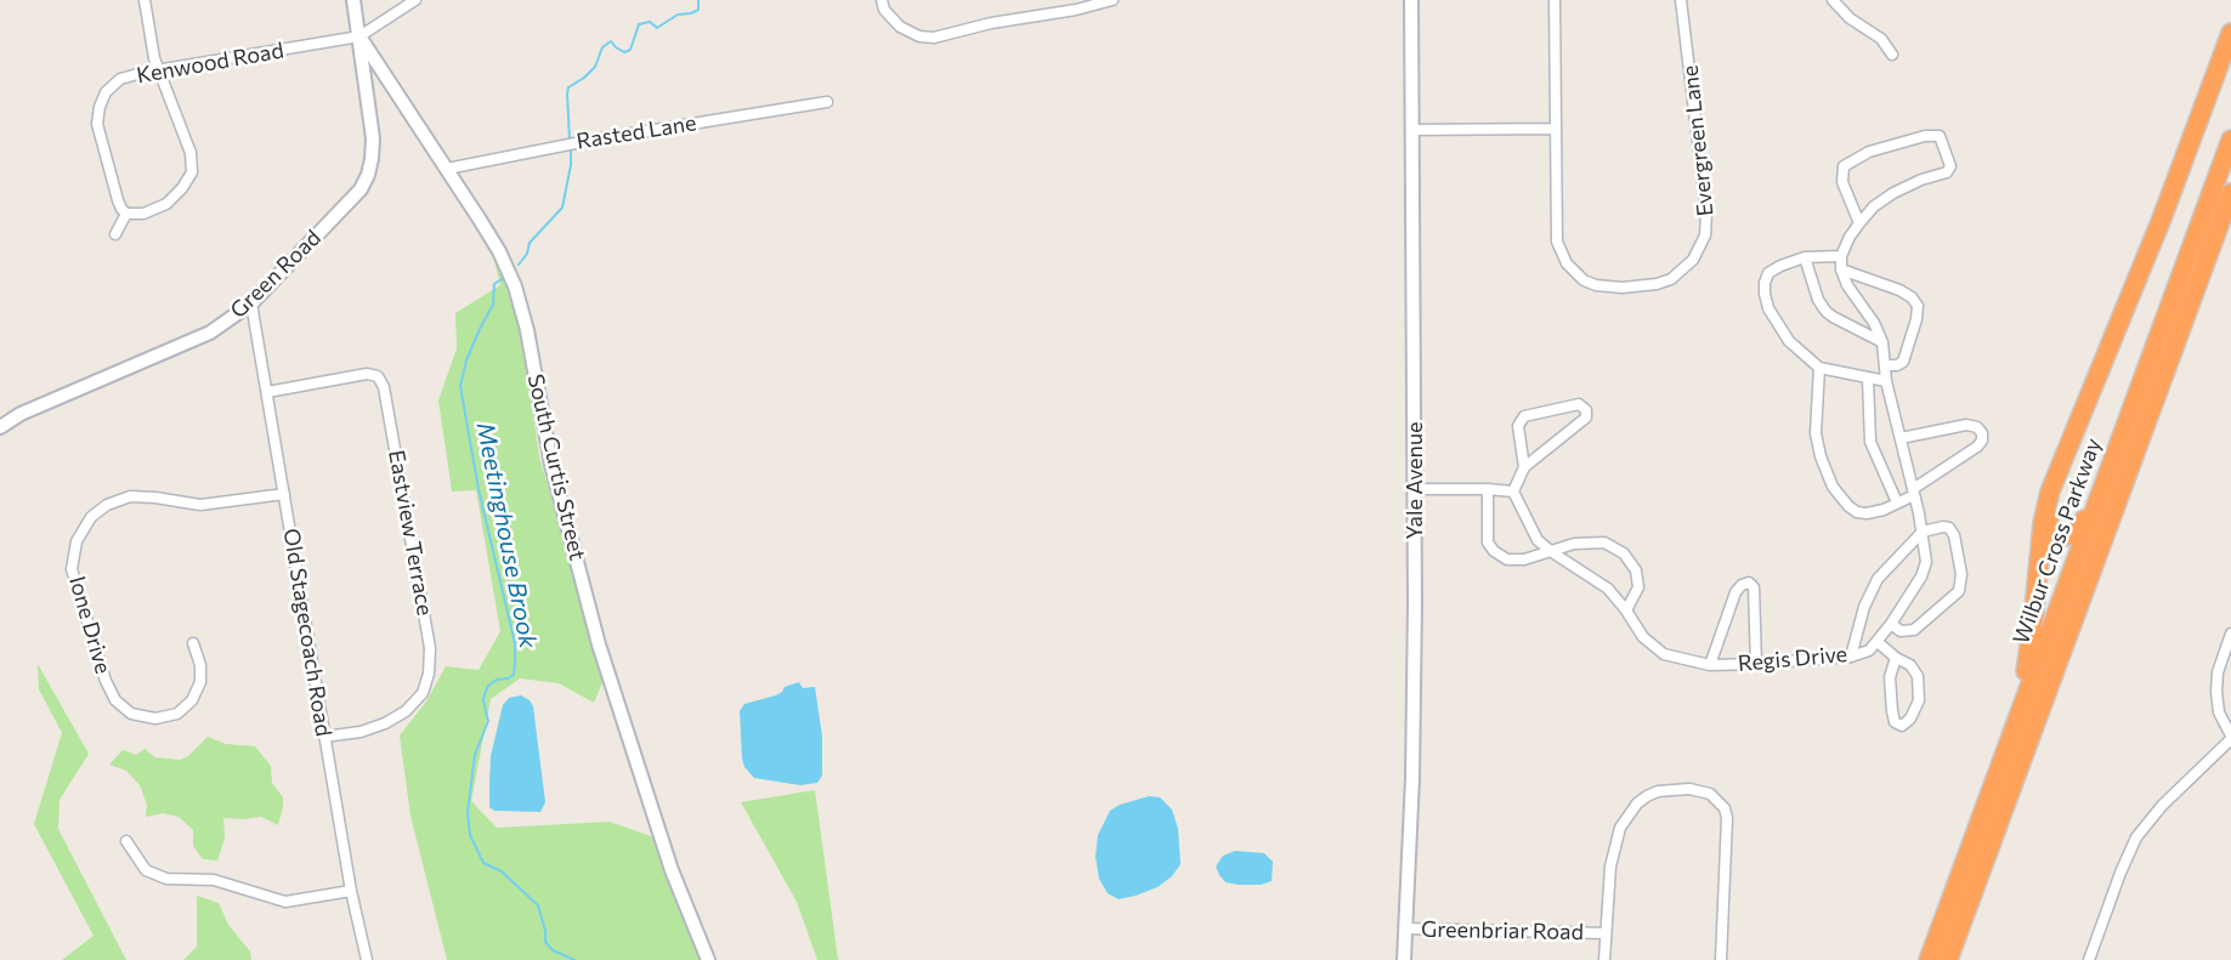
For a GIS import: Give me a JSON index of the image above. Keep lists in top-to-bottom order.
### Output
{
  "streets": {
    "highway": ["Wilbur Cross Parkway"],
    "street": [
      "Kenwood Road",
      "Rasted Lane",
      "Evergreen Lane",
      "Green Road",
      "South Curtis Street",
      "Yale Avenue",
      "Eastview Terrace",
      "Ione Drive",
      "Old Stagecoach Road",
      "Regis Drive",
      "Greenbriar Road"
    ]
  },
  "crossings": [
    ["Kenwood Road", "Green Road"],
    ["Kenwood Road", "South Curtis Street"],
    ["Rasted Lane", "South Curtis Street"],
    ["Green Road", "South Curtis Street"],
    ["Green Road", "Old Stagecoach Road"],
    ["Yale Avenue", "Greenbriar Road"],
    ["Eastview Terrace", "Old Stagecoach Road"],
    ["Ione Drive", "Old Stagecoach Road"]
  ],
  "water": ["Meetinghouse Brook"]
}
